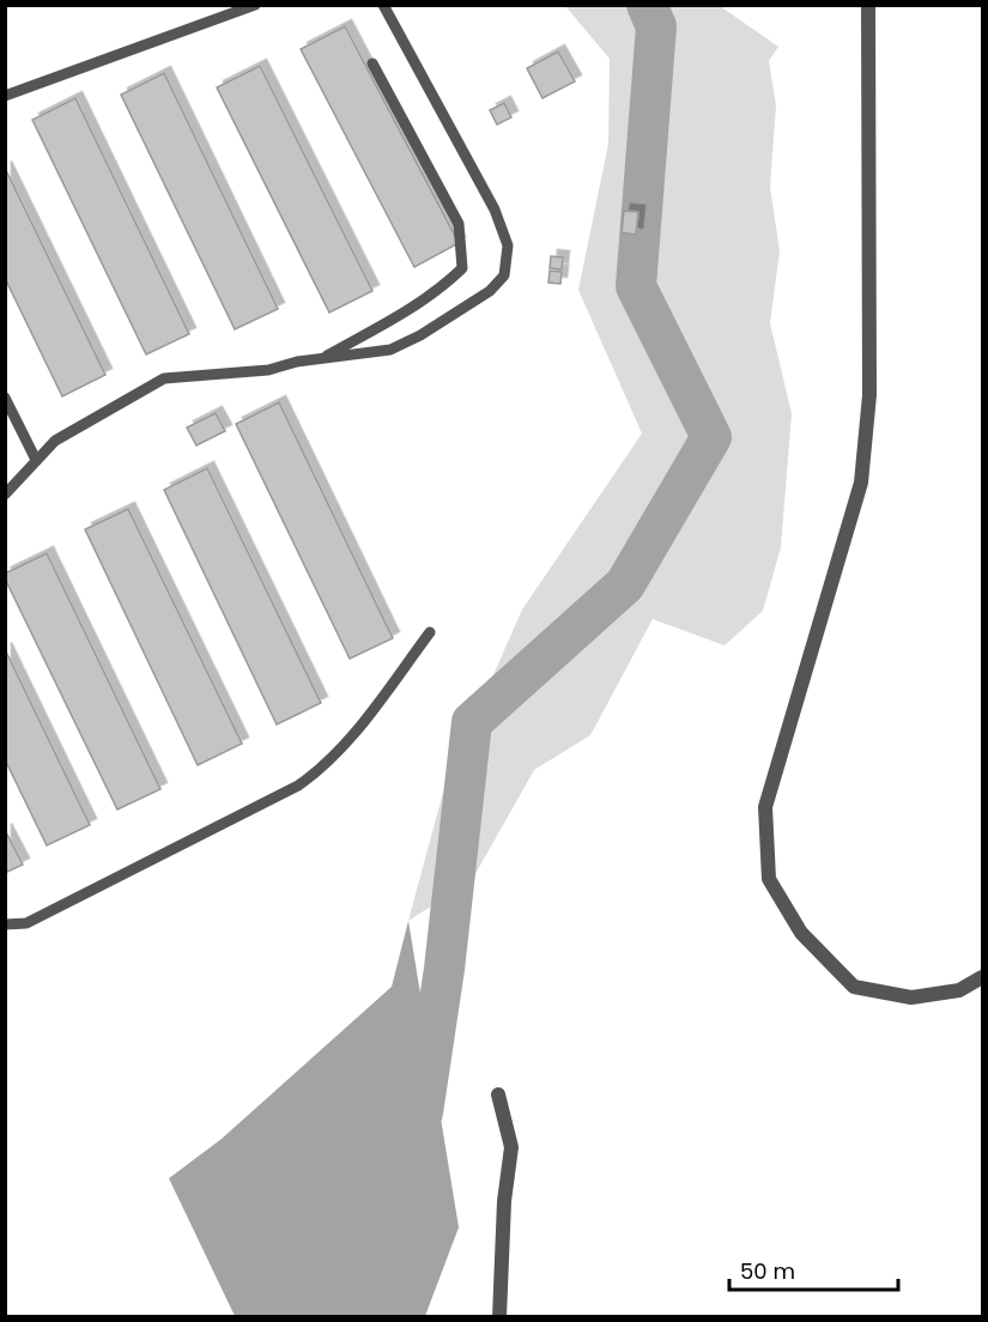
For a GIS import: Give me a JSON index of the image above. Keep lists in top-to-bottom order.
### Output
{
  "scale_bar": "50 m"
}
